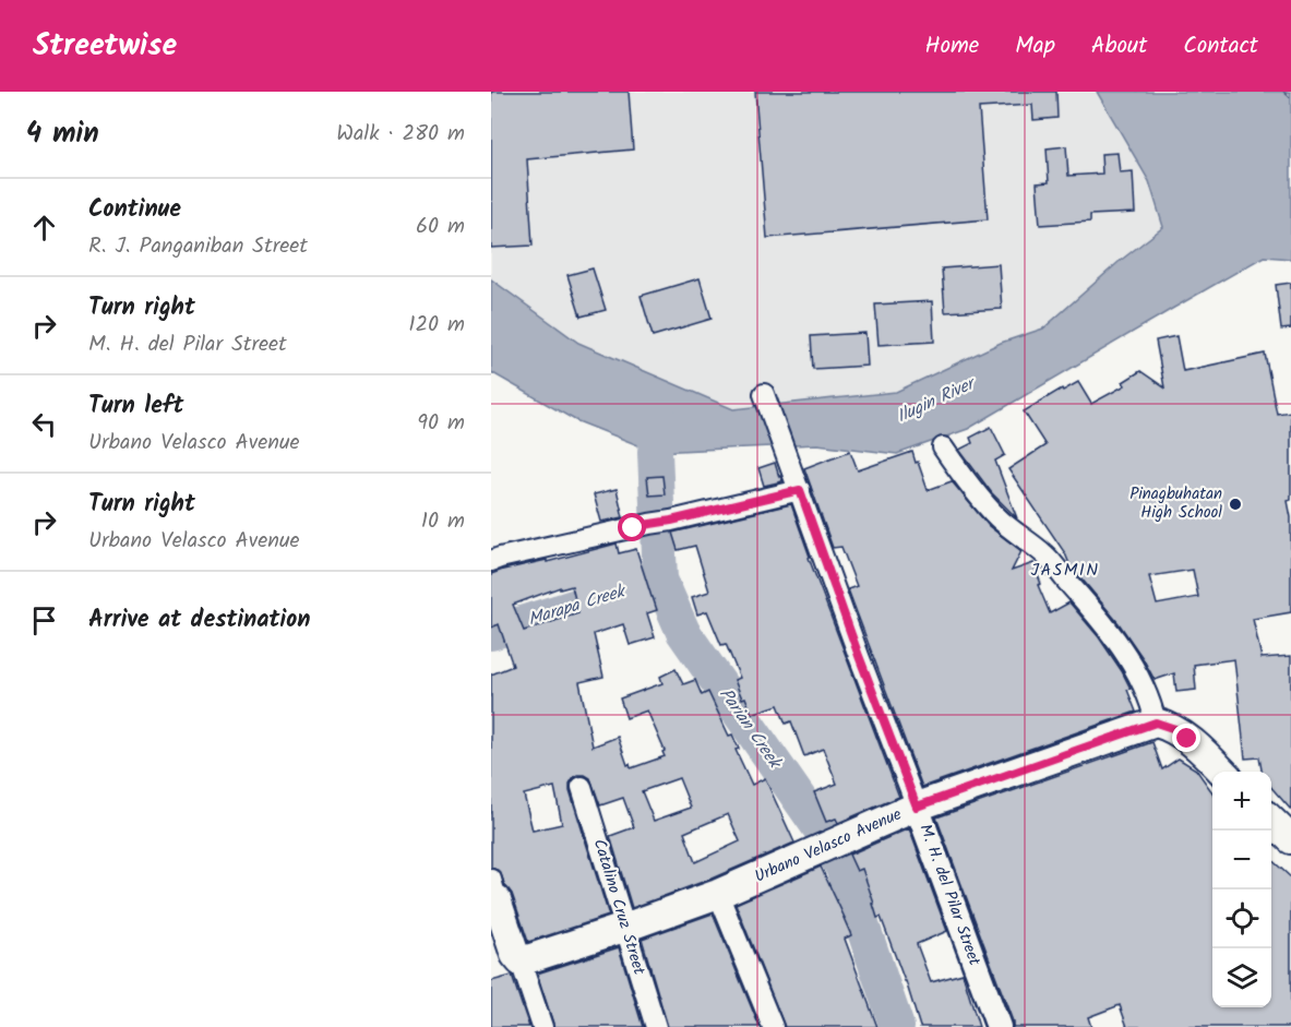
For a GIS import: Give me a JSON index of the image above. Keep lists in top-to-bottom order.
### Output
{
  "streets": {
    "main road": ["Urbano Velasco Avenue"],
    "street": ["M. H. del Pilar Street", "Catalino Cruz Street"]
  },
  "crossings": [
    ["Urbano Velasco Avenue", "M. H. del Pilar Street"],
    ["Urbano Velasco Avenue", "Catalino Cruz Street"]
  ],
  "districts": ["JASMIN"],
  "water": ["Ilugin River", "Marapa Creek", "Parian Creek"],
  "places": ["Pinagbuhatan High School"],
  "page": {
    "header": "Streetwise",
    "nav": [
      "Home",
      "Map",
      "About",
      "Contact"
    ],
    "heading": ["4 min", "Walk · 280 m"],
    "list": [
      ["Continue", "R. J. Panganiban Street", "60 m"],
      ["Turn right", "M. H. del Pilar Street", "120 m"],
      ["Turn left", "Urbano Velasco Avenue", "90 m"],
      ["Turn right", "Urbano Velasco Avenue", "10 m"],
      "Arrive at destination"
    ],
    "map_buttons": ["+", "−"]
  }
}
